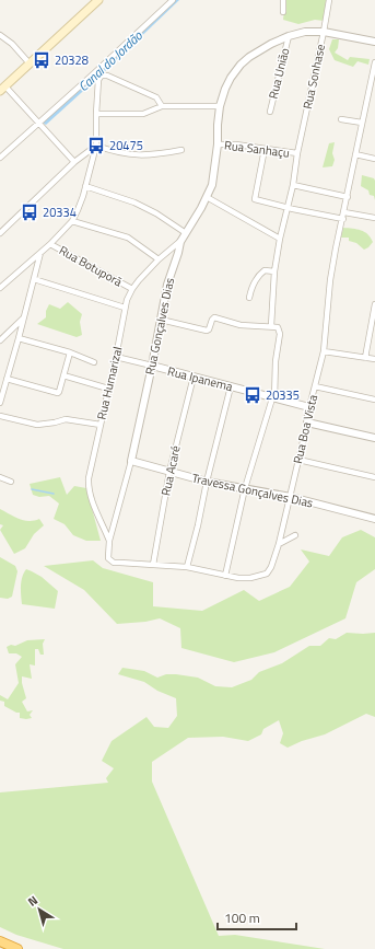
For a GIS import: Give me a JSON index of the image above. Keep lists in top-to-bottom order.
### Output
{
  "streets": {
    "street": [
      "Rua União",
      "Rua Sonhase",
      "Rua Sanhaçu",
      "Rua Botuporã",
      "Rua Gonçalves Dias",
      "Rua Ipanema",
      "Rua Humarizal",
      "Rua Boa Vista",
      "Rua Acaré",
      "Travessa Gonçalves Dias"
    ]
  },
  "crossings": [
    ["Rua União", "Rua Gonçalves Dias"],
    ["Rua Sonhase", "Rua Sanhaçu"],
    ["Rua Sonhase", "Rua Gonçalves Dias"],
    ["Rua Sanhaçu", "Rua Gonçalves Dias"],
    ["Rua Botuporã", "Rua Humarizal"],
    ["Rua Gonçalves Dias", "Rua Ipanema"],
    ["Rua Gonçalves Dias", "Rua Humarizal"],
    ["Rua Gonçalves Dias", "Rua Boa Vista"],
    ["Rua Gonçalves Dias", "Travessa Gonçalves Dias"],
    ["Rua Ipanema", "Rua Humarizal"],
    ["Rua Ipanema", "Rua Boa Vista"],
    ["Rua Ipanema", "Rua Acaré"],
    ["Rua Boa Vista", "Rua Acaré"],
    ["Rua Boa Vista", "Travessa Gonçalves Dias"],
    ["Rua Acaré", "Travessa Gonçalves Dias"]
  ],
  "water": ["Canal do Jordão"],
  "places": {
    "bus stop": [
      "20328",
      "20475",
      "20334",
      "20335"
    ]
  },
  "scale_bar": "100 m",
  "north": "top left"
}
